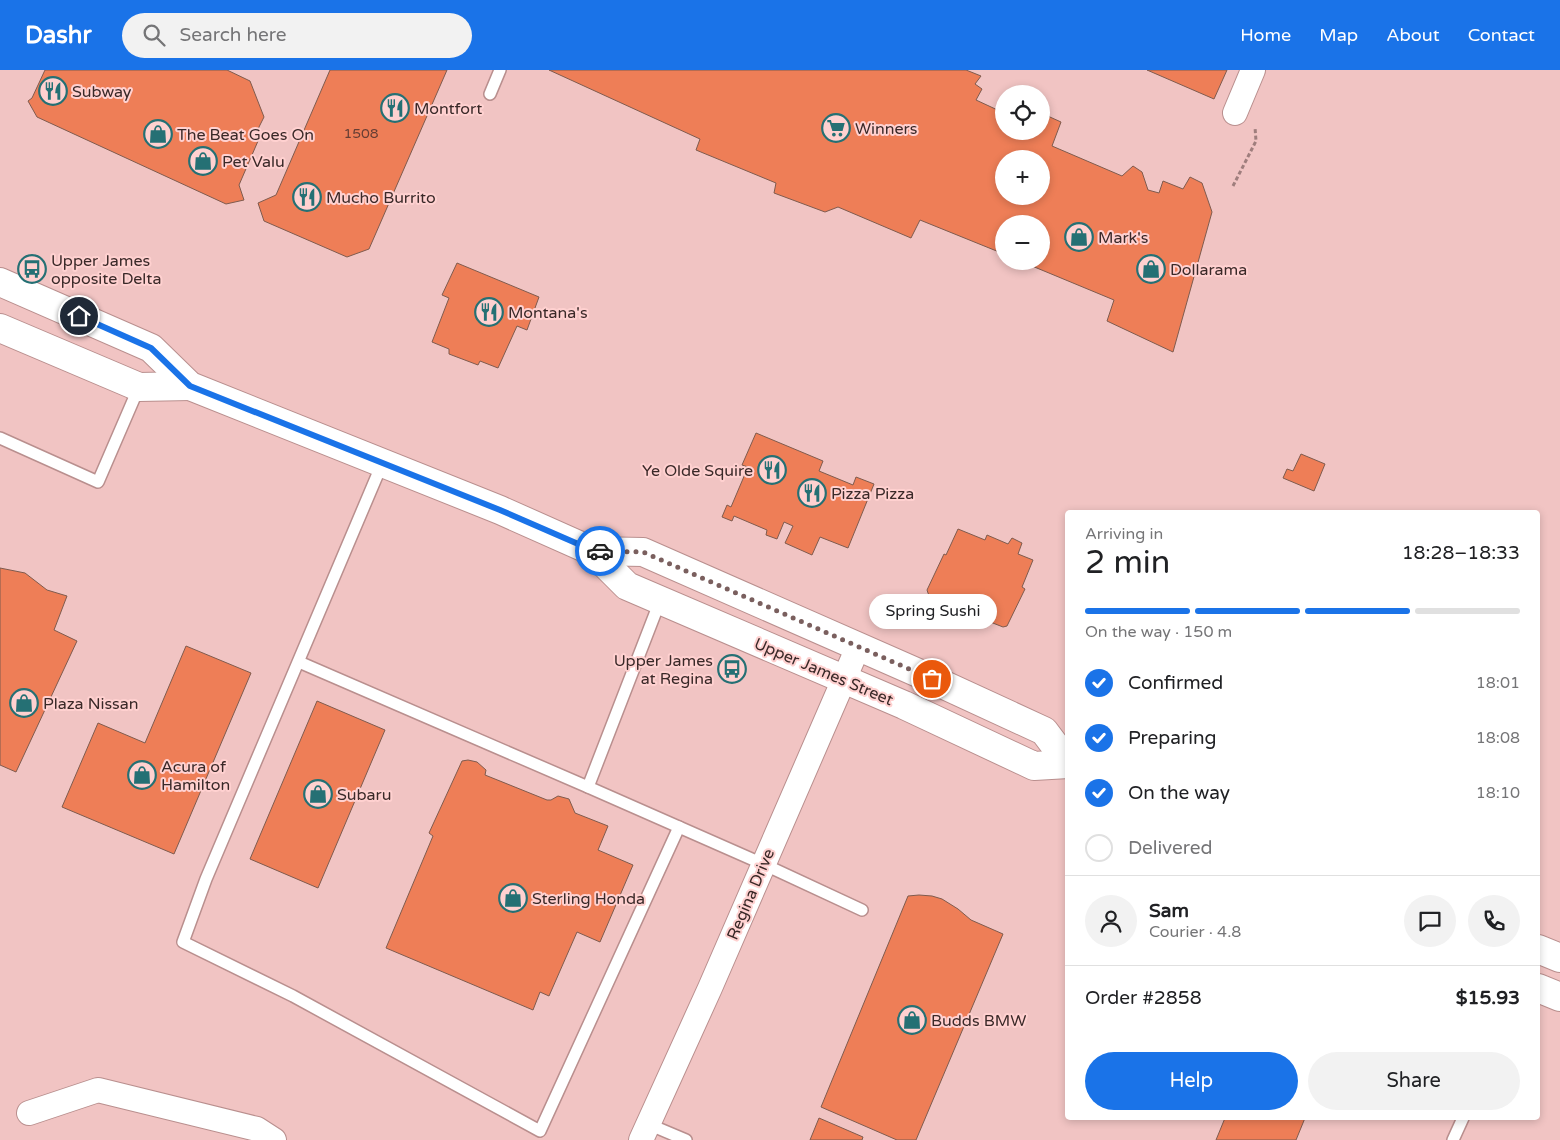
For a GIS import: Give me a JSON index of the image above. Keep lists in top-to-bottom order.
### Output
{
  "streets": {
    "main road": ["Upper James Street"],
    "street": ["Regina Drive"]
  },
  "crossings": [
    ["Upper James Street", "Regina Drive"]
  ],
  "places": {
    "restaurant": [
      "Subway",
      "Montfort",
      "Mucho Burrito",
      "Montana's",
      "Ye Olde Squire",
      "Pizza Pizza"
    ],
    "supermarket": ["Winners"],
    "shop": [
      "The Beat Goes On",
      "Pet Valu",
      "Mark's",
      "Dollarama",
      "Plaza Nissan",
      "Acura of Hamilton",
      "Subaru",
      "Sterling Honda",
      "Budds BMW"
    ],
    "bus stop": ["Upper James opposite Delta", "Upper James at Regina"],
    "other": ["Spring Sushi"]
  },
  "house_numbers": ["1508"],
  "page": {
    "header": "Dashr",
    "search": "Search here",
    "nav": [
      "Home",
      "Map",
      "About",
      "Contact"
    ],
    "map_buttons": ["+", "−"],
    "heading": ["2 min", "Arriving in", "18:28–18:33"],
    "panel": [
      "Sam",
      "Courier · 4.8",
      "Order #2858",
      "$15.93"
    ],
    "bubble": "Spring Sushi",
    "bar": "On the way · 150 m",
    "list": [
      ["Confirmed", "18:01"],
      ["Preparing", "18:08"],
      ["On the way", "18:10"],
      "Delivered"
    ],
    "buttons": ["Help", "Share"]
  }
}
